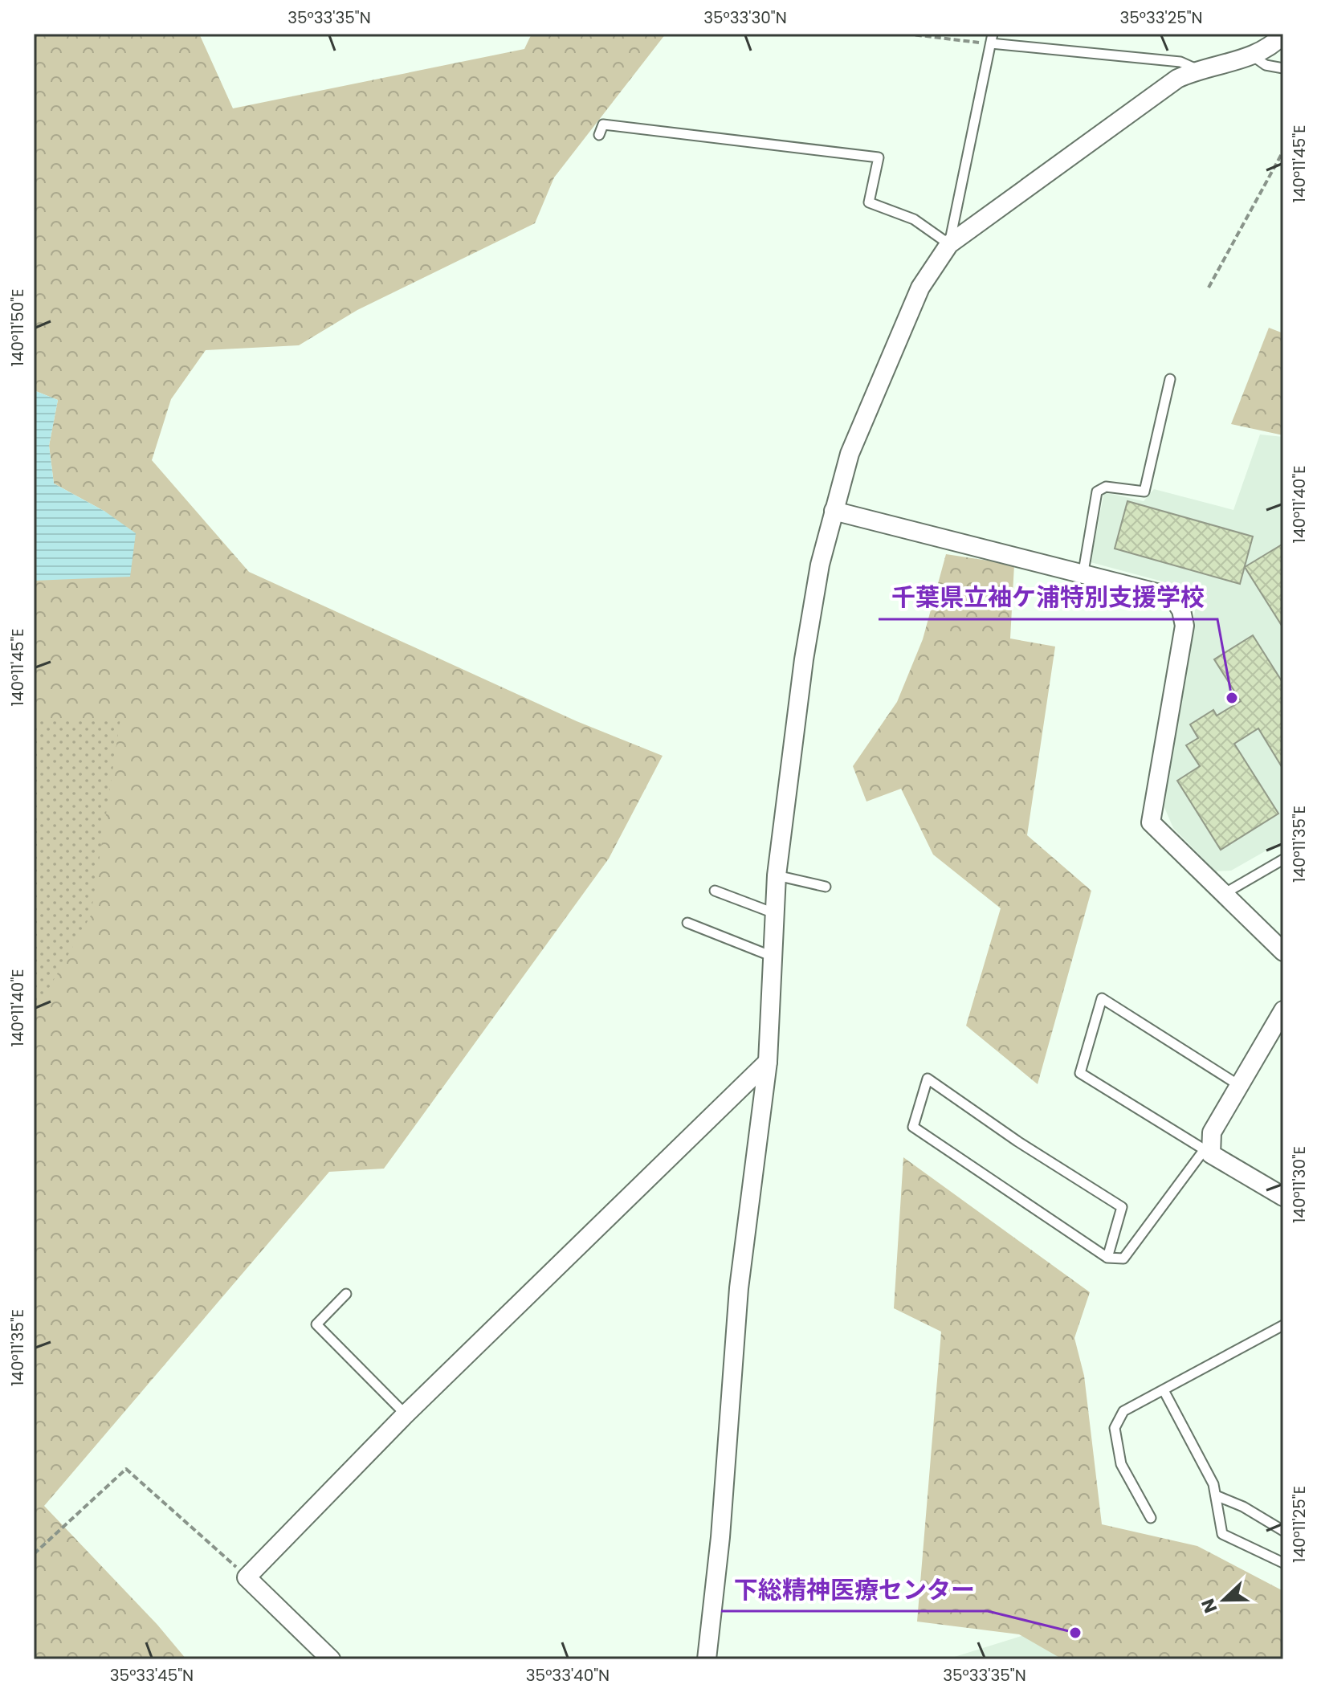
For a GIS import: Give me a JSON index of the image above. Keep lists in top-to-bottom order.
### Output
{
  "places": ["千葉県立袖ケ浦特別支援学校", "下総精神医療センター"],
  "north": "left",
  "coordinates": [
    "35°33'35\"N",
    "35°33'30\"N",
    "35°33'25\"N",
    "140°11'45\"E",
    "140°11'50\"E",
    "140°11'40\"E",
    "140°11'35\"E",
    "140°11'30\"E",
    "140°11'25\"E",
    "35°33'45\"N",
    "35°33'40\"N"
  ]
}
